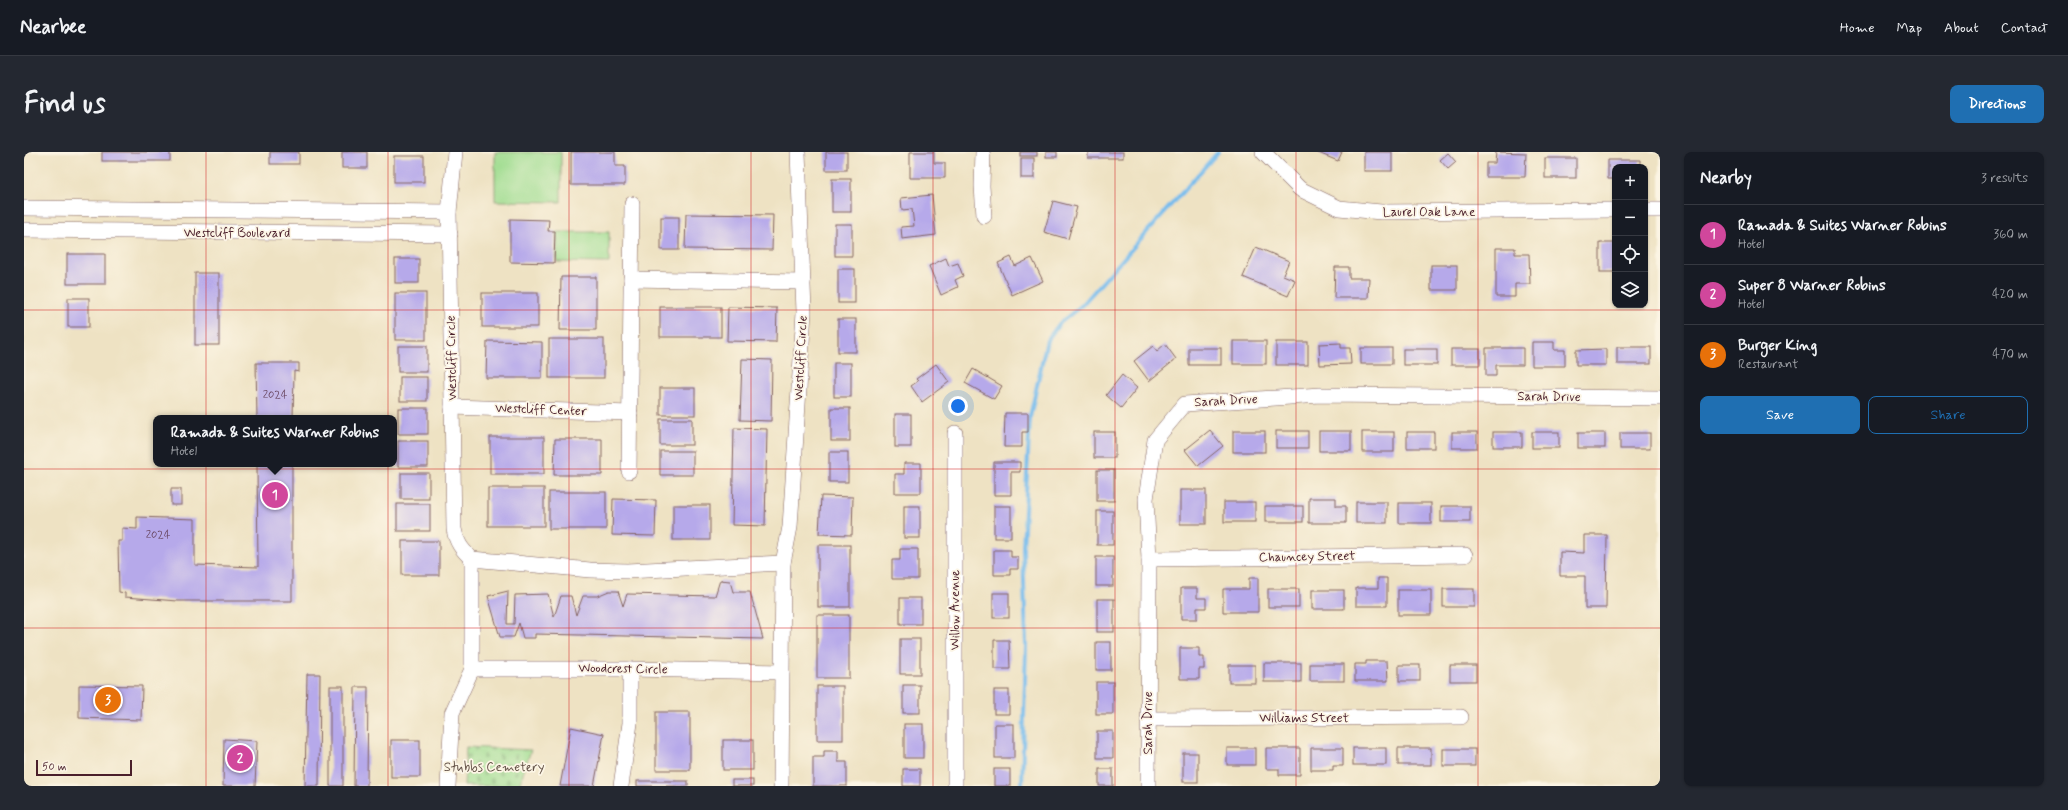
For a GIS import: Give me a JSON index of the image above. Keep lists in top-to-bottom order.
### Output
{
  "streets": {
    "street": [
      "Laurel Oak Lane",
      "Westcliff Boulevard",
      "Westcliff Circle",
      "Sarah Drive",
      "Westcliff Center",
      "Chauncey Street",
      "Willow Avenue",
      "Woodcrest Circle",
      "Williams Street"
    ]
  },
  "crossings": [
    ["Westcliff Boulevard", "Westcliff Circle"],
    ["Westcliff Circle", "Westcliff Center"],
    ["Westcliff Circle", "Woodcrest Circle"],
    ["Sarah Drive", "Chauncey Street"],
    ["Sarah Drive", "Williams Street"]
  ],
  "parks": ["Stubbs Cemetery"],
  "house_numbers": ["2024", "2024"],
  "scale_bar": "50 m",
  "page": {
    "header": "Nearbee",
    "nav": [
      "Home",
      "Map",
      "About",
      "Contact"
    ],
    "buttons": [
      "Directions",
      ["Save", "Share"]
    ],
    "title": "Find us",
    "heading": ["Nearby", "3 results"],
    "map_buttons": ["+", "−"],
    "list": [
      {
        "mark": "1",
        "name": "Ramada & Suites Warner Robins",
        "note": "Hotel",
        "value": "360 m"
      },
      {
        "mark": "2",
        "name": "Super 8 Warner Robins",
        "note": "Hotel",
        "value": "420 m"
      },
      {
        "mark": "3",
        "name": "Burger King",
        "note": "Restaurant",
        "value": "470 m"
      }
    ],
    "popup": ["Ramada & Suites Warner Robins", "Hotel"],
    "pins": ["1", "3", "2"],
    "scale": "50 m"
  }
}
